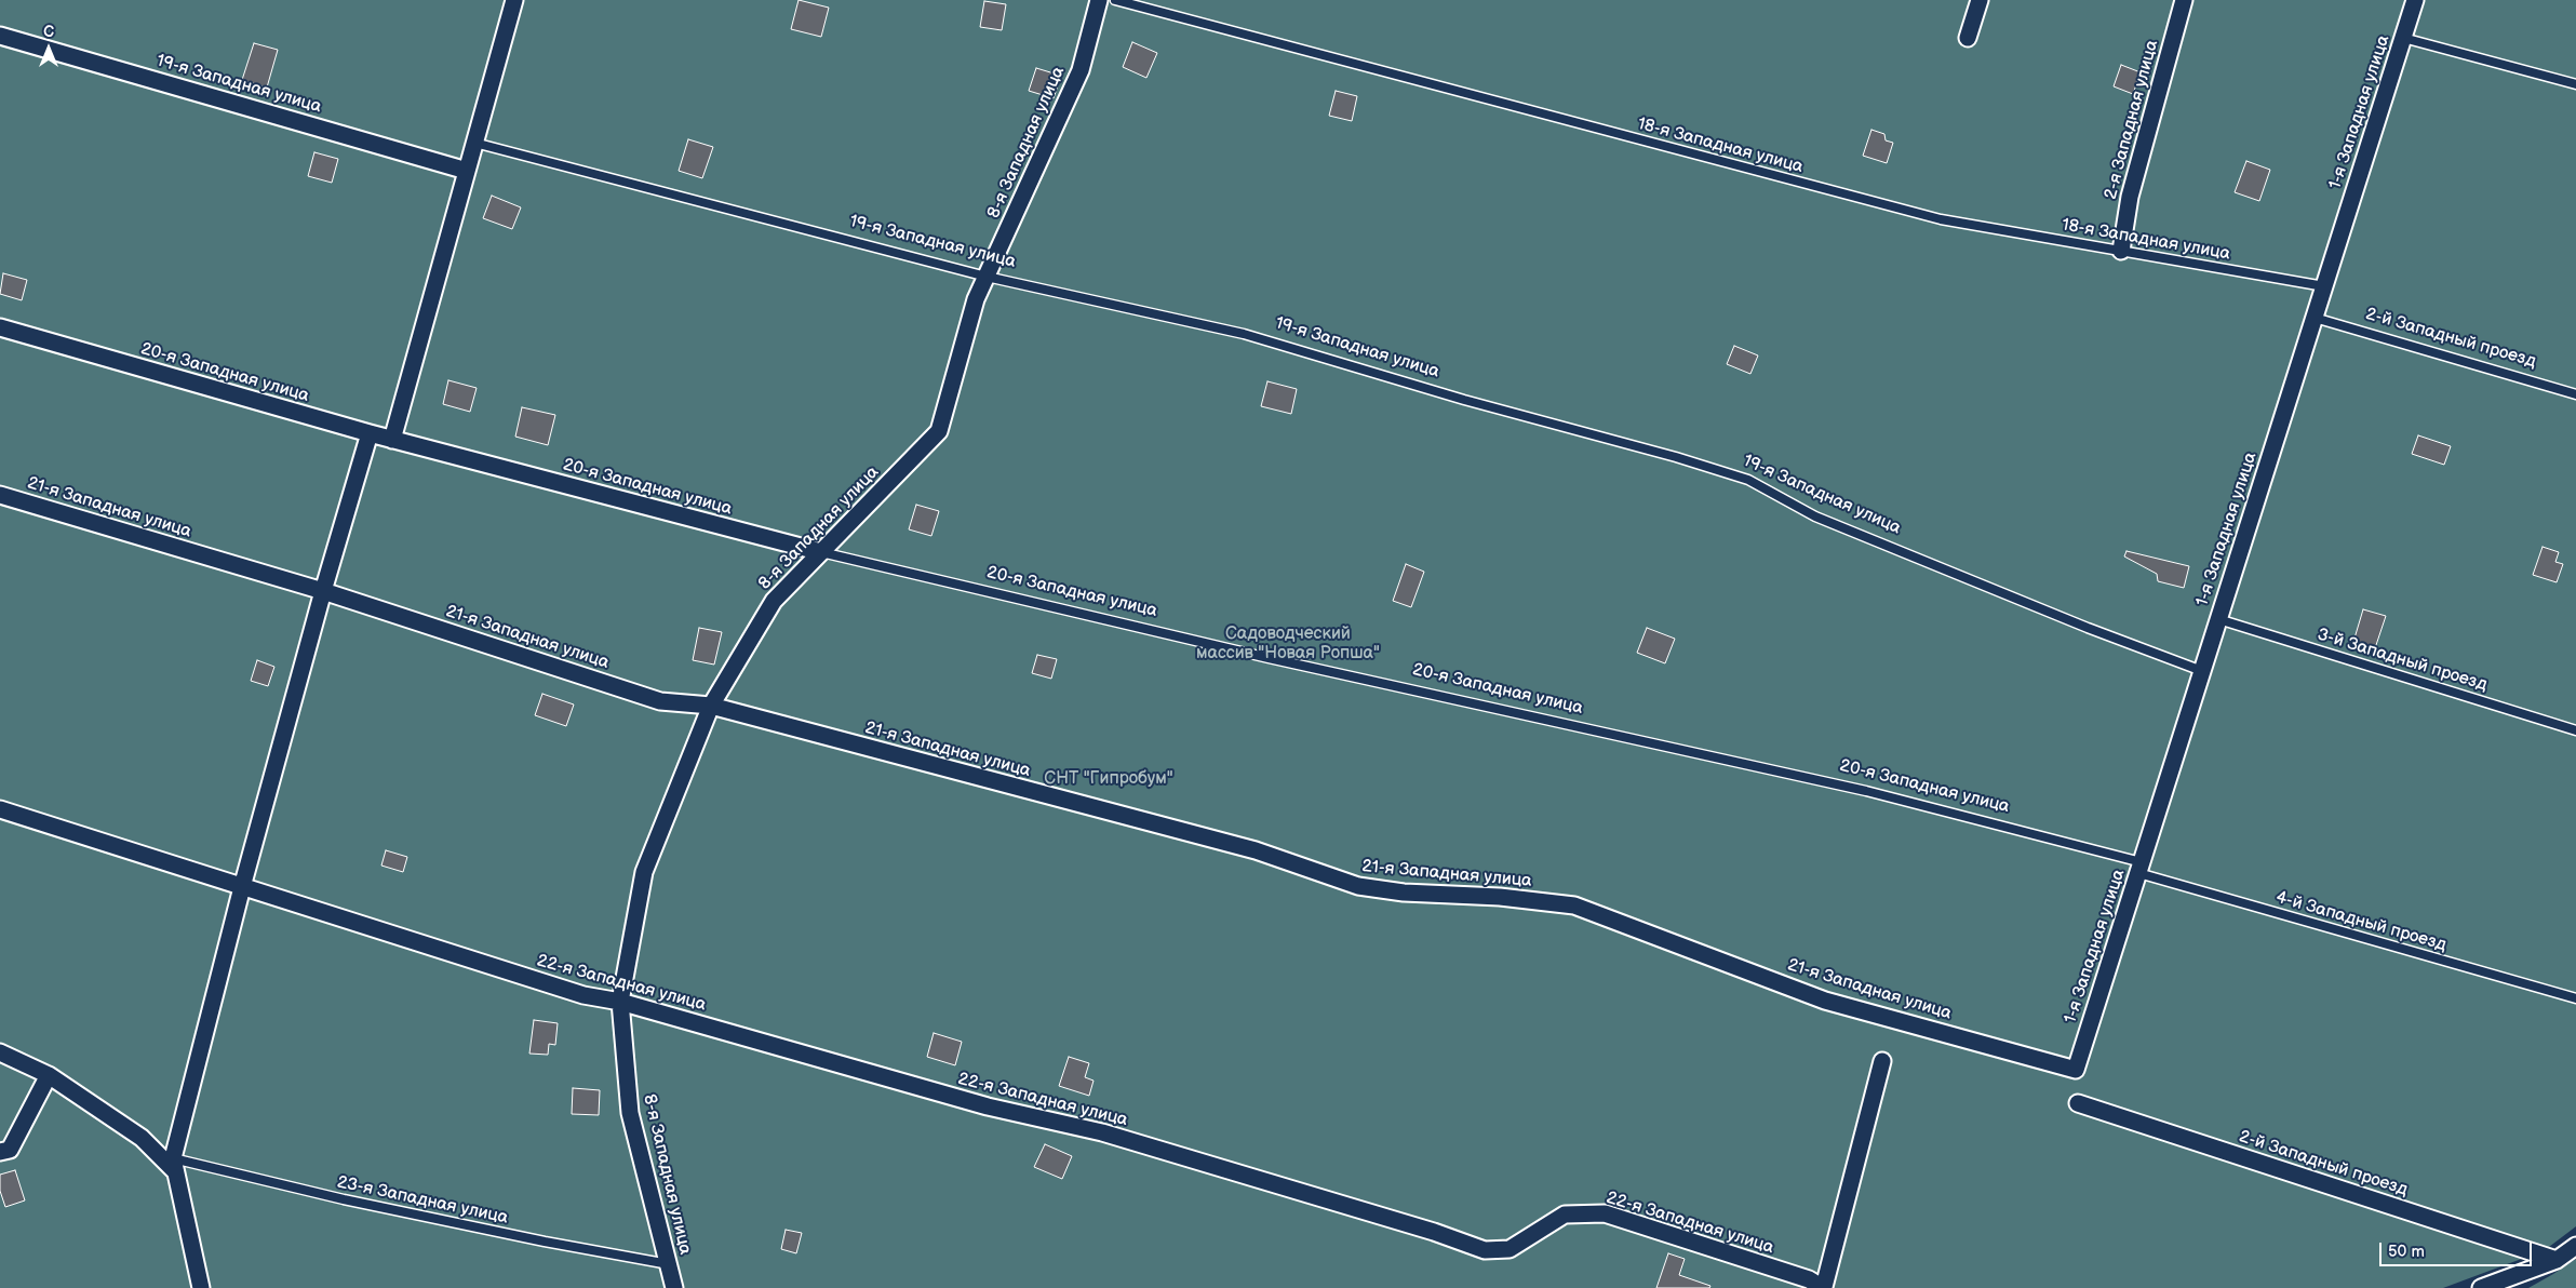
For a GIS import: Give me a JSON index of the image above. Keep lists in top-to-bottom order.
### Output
{
  "streets": {
    "street": [
      "19-я Западная улица",
      "1-я Западная улица",
      "2-я Западная улица",
      "8-я Западная улица",
      "2-й Западный проезд",
      "20-я Западная улица",
      "21-я Западная улица",
      "22-я Западная улица"
    ],
    "lane": [
      "18-я Западная улица",
      "3-й Западный проезд",
      "4-й Западный проезд",
      "23-я Западная улица"
    ]
  },
  "crossings": [
    ["19-я Западная улица", "1-я Западная улица"],
    ["19-я Западная улица", "8-я Западная улица"],
    ["1-я Западная улица", "18-я Западная улица"],
    ["1-я Западная улица", "2-й Западный проезд"],
    ["1-я Западная улица", "20-я Западная улица"],
    ["1-я Западная улица", "21-я Западная улица"],
    ["1-я Западная улица", "3-й Западный проезд"],
    ["1-я Западная улица", "4-й Западный проезд"],
    ["2-я Западная улица", "18-я Западная улица"],
    ["8-я Западная улица", "20-я Западная улица"],
    ["8-я Западная улица", "21-я Западная улица"],
    ["8-я Западная улица", "22-я Западная улица"],
    ["8-я Западная улица", "23-я Западная улица"],
    ["20-я Западная улица", "4-й Западный проезд"]
  ],
  "parks": ["Садоводческий массив \"Новая Ропша\"", "СНТ \"Гипробум\""],
  "scale_bar": "50 m",
  "north": "top"
}
